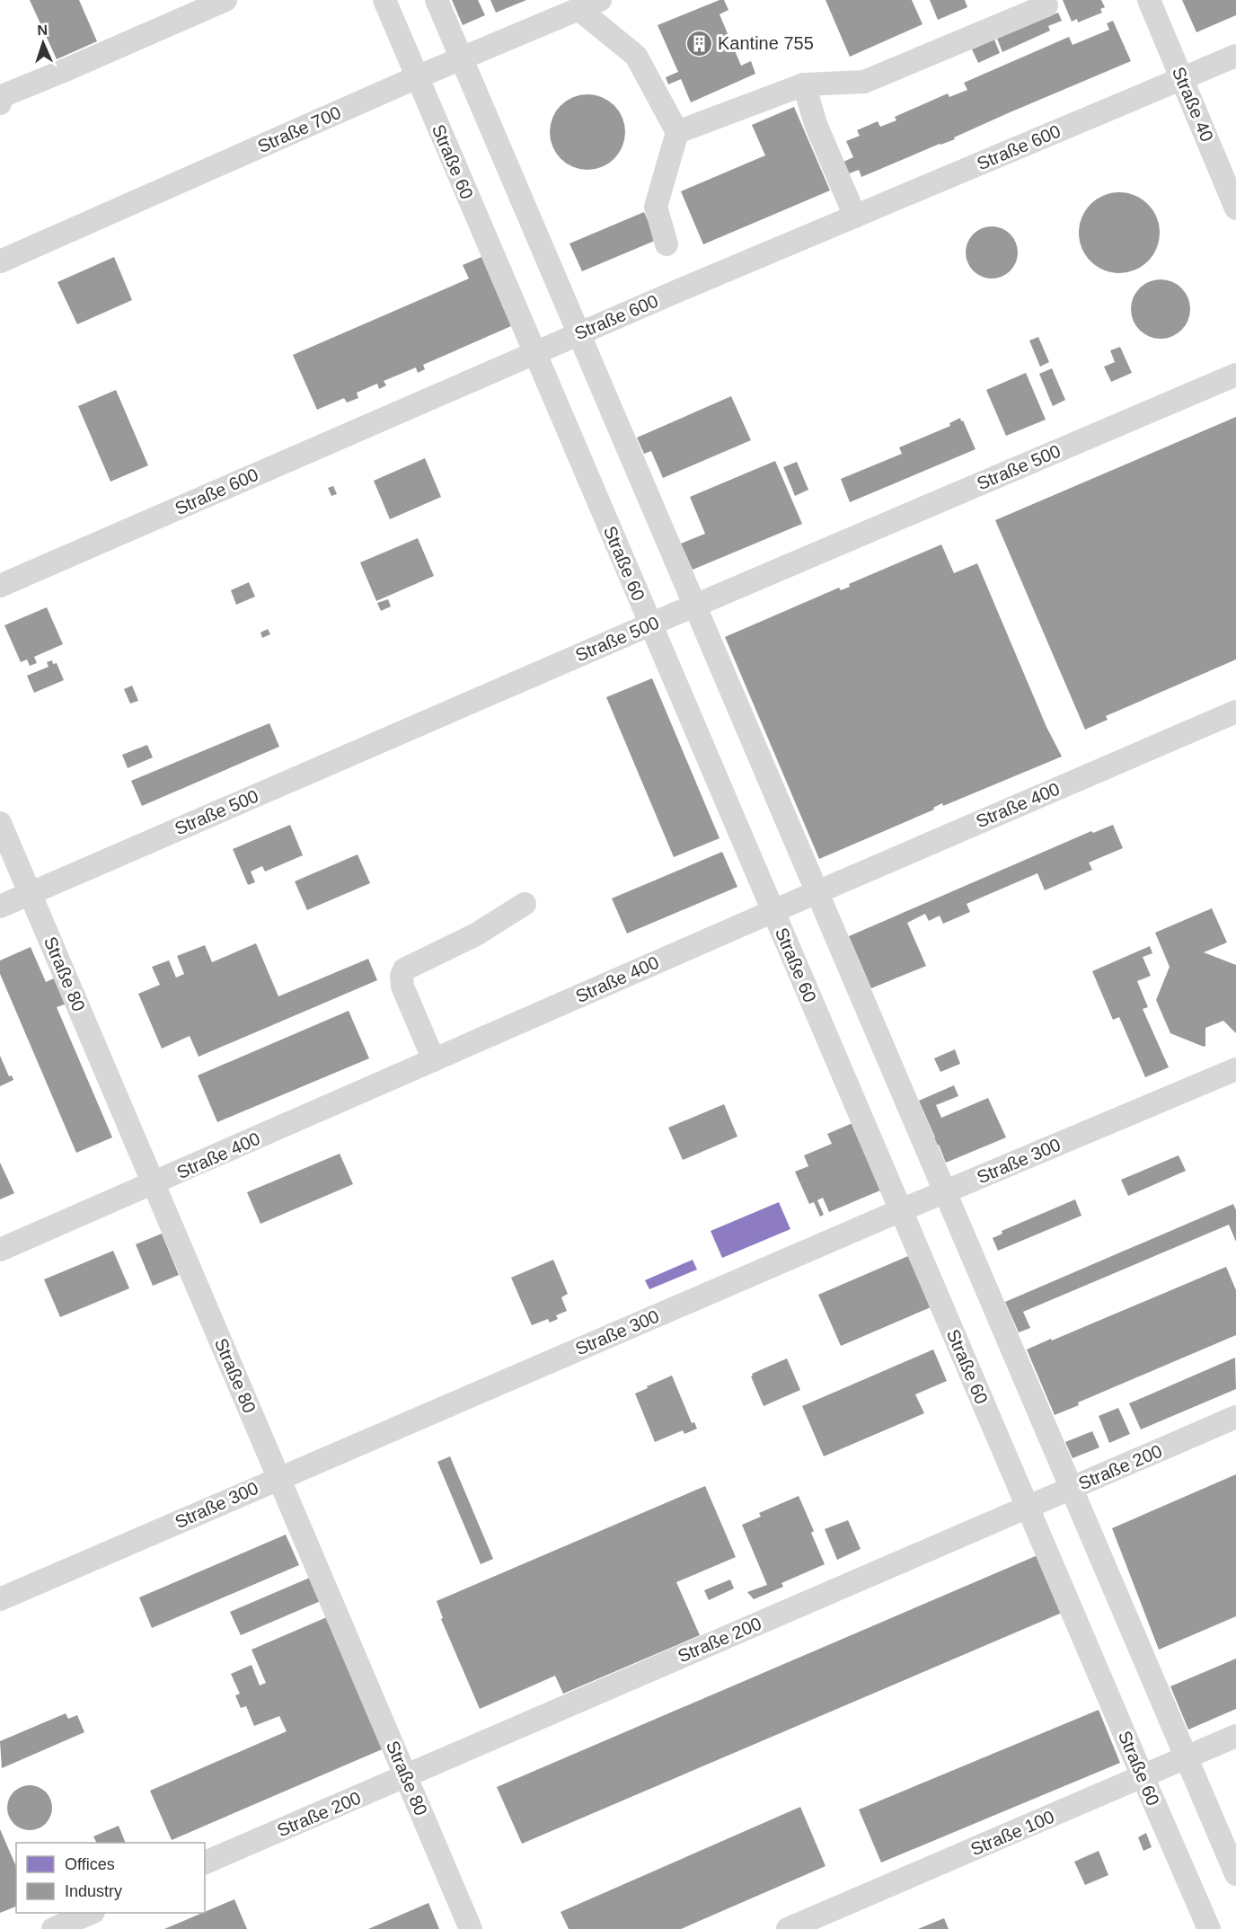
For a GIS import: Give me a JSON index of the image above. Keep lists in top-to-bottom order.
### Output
{
  "streets": {
    "street": [
      "Straße 40",
      "Straße 700",
      "Straße 600",
      "Straße 60",
      "Straße 500",
      "Straße 400",
      "Straße 80",
      "Straße 300",
      "Straße 200",
      "Straße 100"
    ]
  },
  "crossings": [
    ["Straße 40", "Straße 600"],
    ["Straße 700", "Straße 60"],
    ["Straße 600", "Straße 60"],
    ["Straße 60", "Straße 500"],
    ["Straße 60", "Straße 400"],
    ["Straße 60", "Straße 300"],
    ["Straße 60", "Straße 200"],
    ["Straße 60", "Straße 100"],
    ["Straße 500", "Straße 80"],
    ["Straße 400", "Straße 80"],
    ["Straße 80", "Straße 300"],
    ["Straße 80", "Straße 200"]
  ],
  "places": {
    "building": ["Kantine 755"]
  },
  "legend": ["Offices", "Industry"],
  "north": "top"
}
